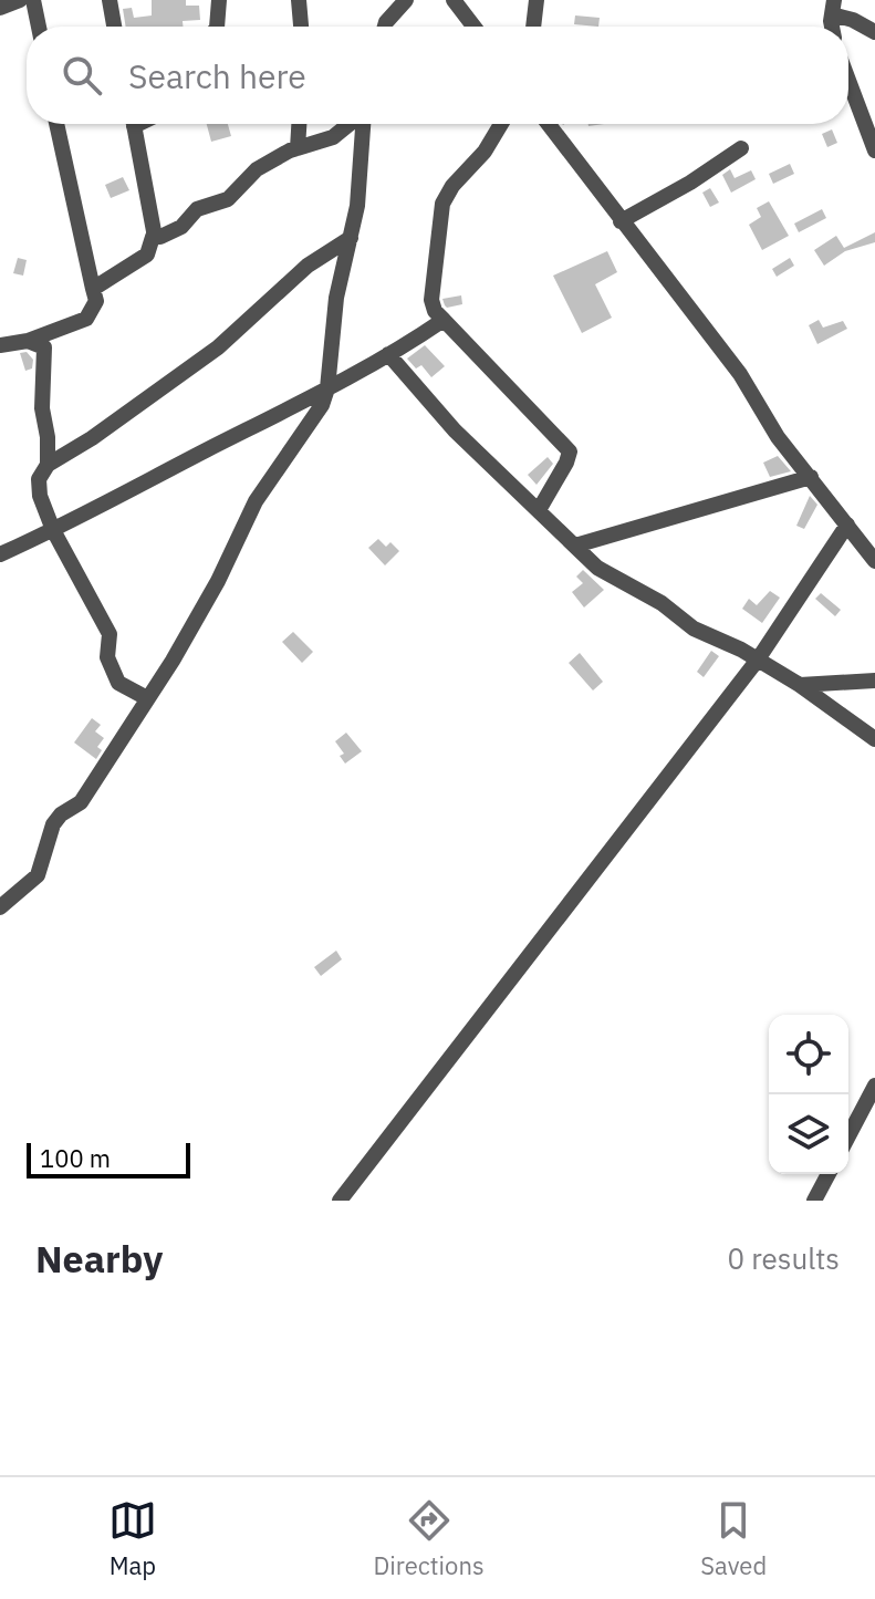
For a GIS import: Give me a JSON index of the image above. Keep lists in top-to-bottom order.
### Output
{
  "scale_bar": "100 m",
  "page": {
    "search": "Search here",
    "scale": "100 m",
    "heading": ["Nearby", "0 results"],
    "nav": ["Map", "Directions", "Saved"]
  }
}
